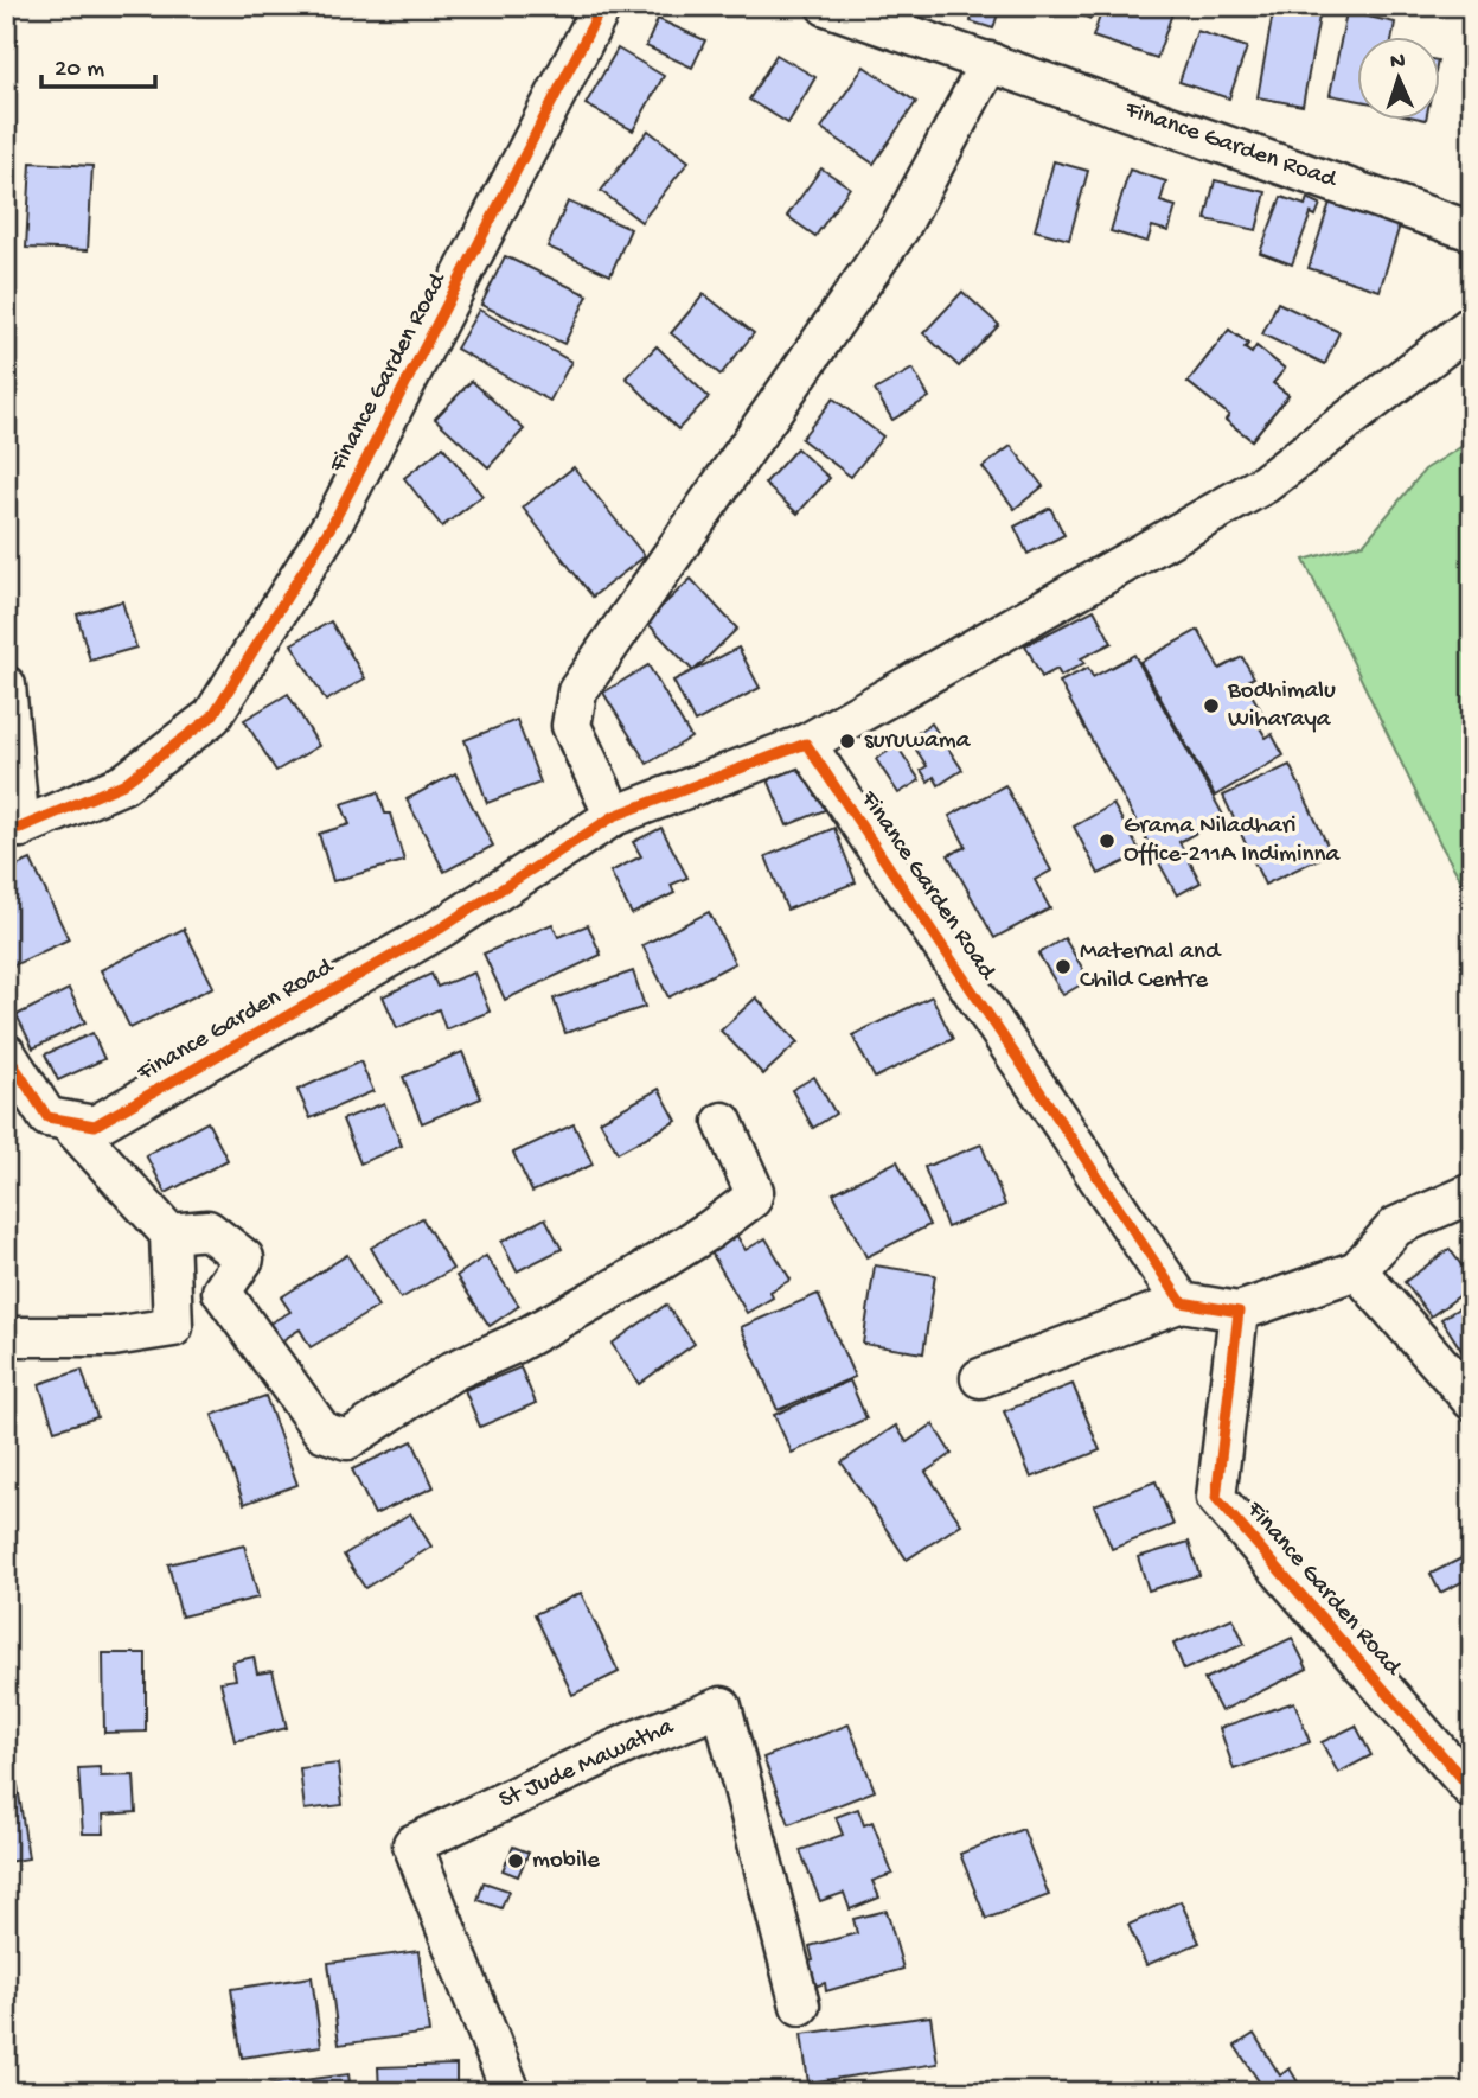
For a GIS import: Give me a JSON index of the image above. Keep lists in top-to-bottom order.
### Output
{
  "streets": {
    "street": ["Finance Garden Road", "St Jude Mawatha"]
  },
  "places": [
    "Bodhimalu Wiharaya",
    "suruwama",
    "Grama Niladhari Office-211A Indiminna",
    "Maternal and Child Centre",
    "mobile"
  ],
  "scale_bar": "20 m",
  "north": "top"
}
